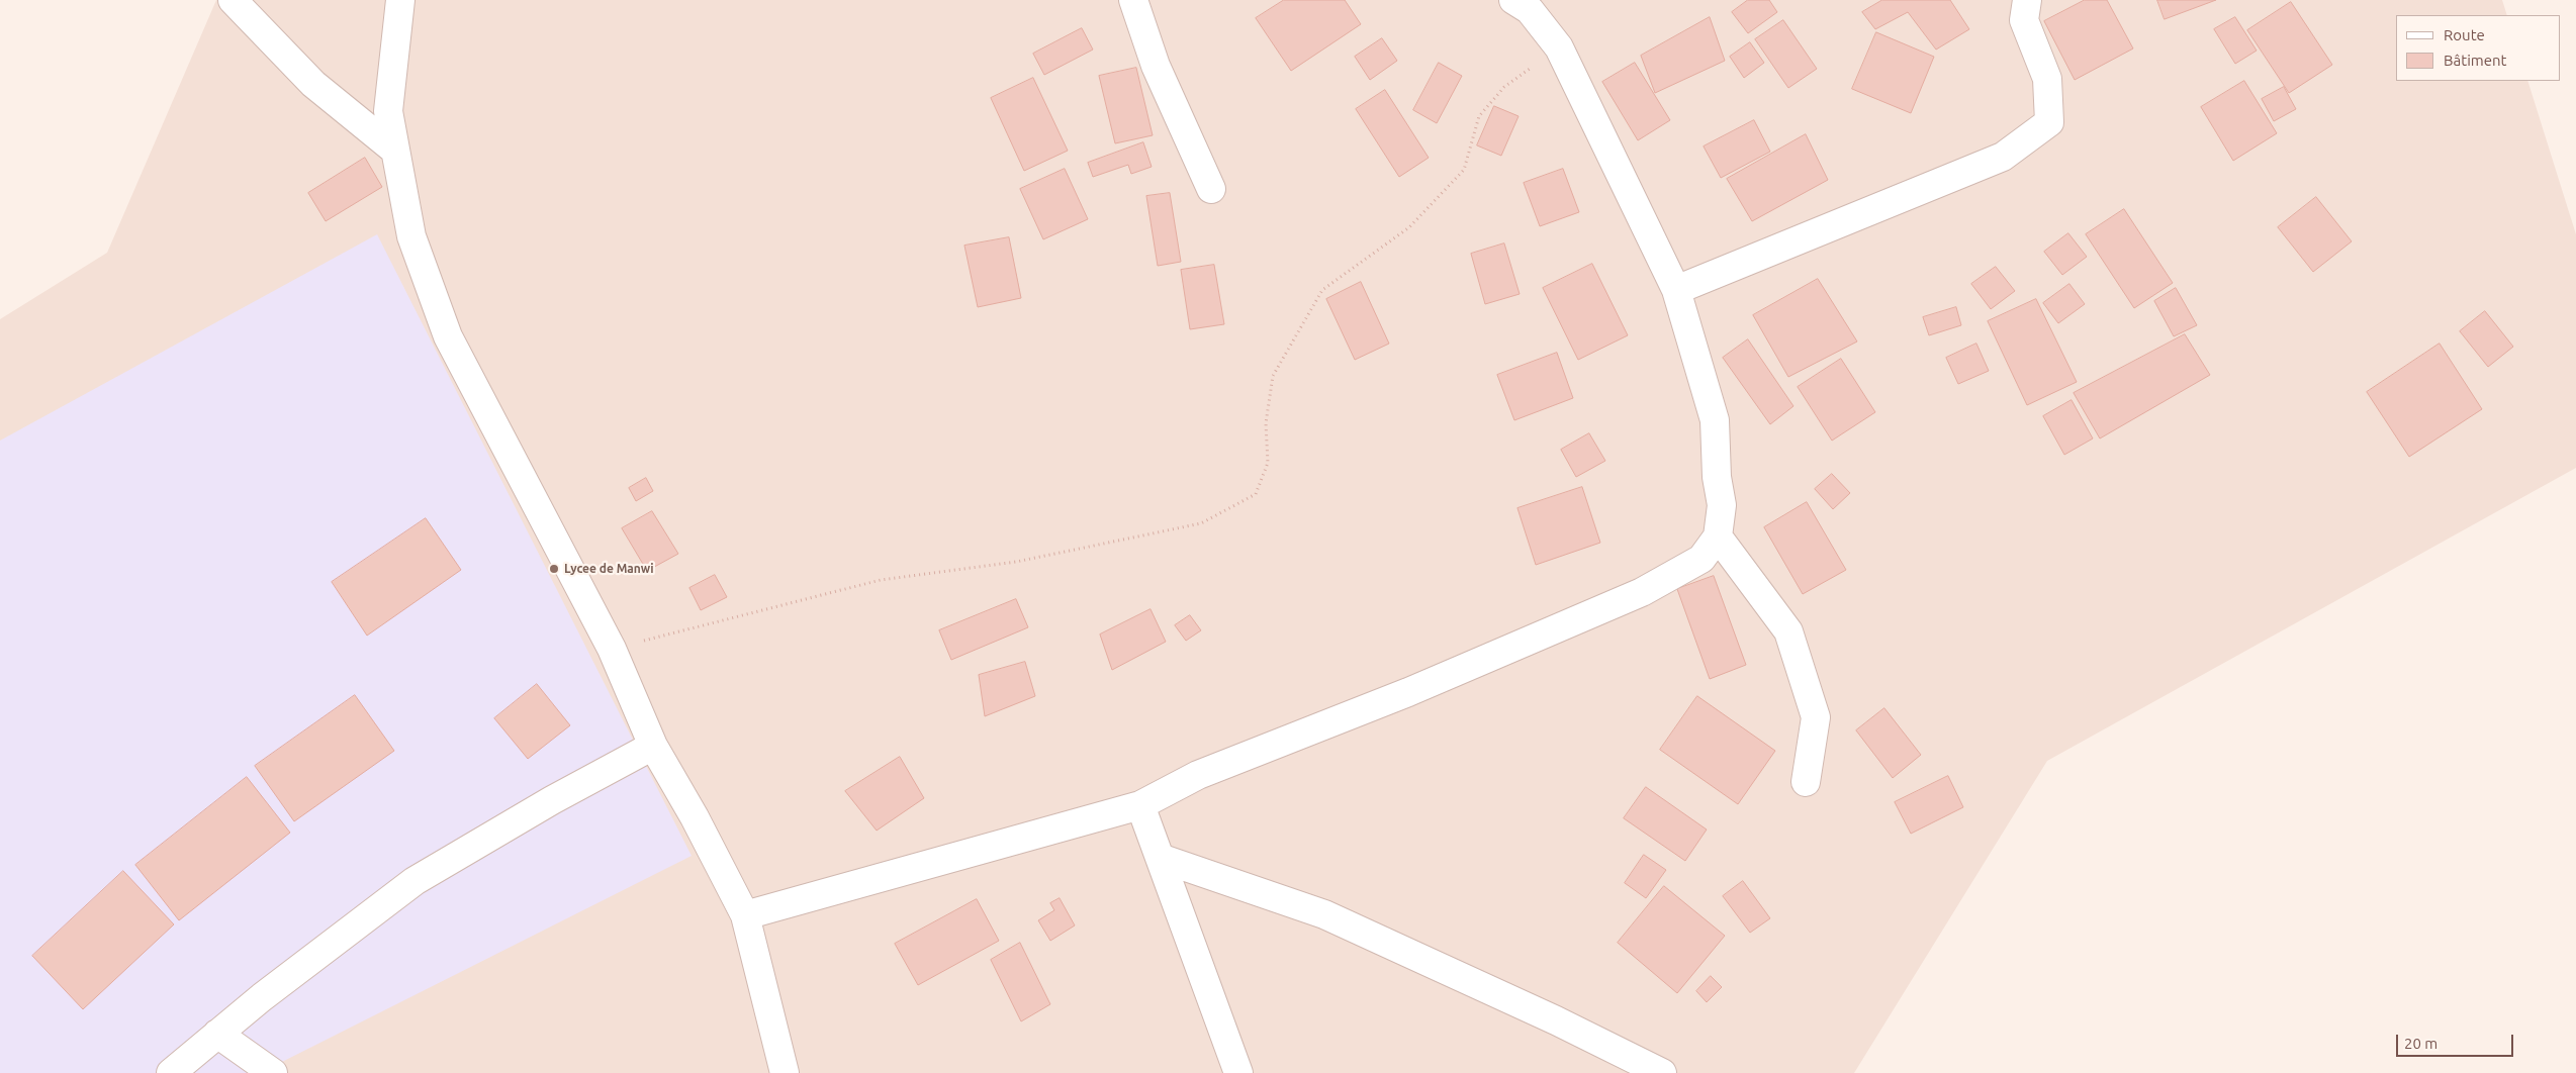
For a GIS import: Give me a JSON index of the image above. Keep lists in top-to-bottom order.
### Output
{
  "places": ["Lycee de Manwi"],
  "legend": ["Route", "Bâtiment"],
  "scale_bar": "20 m"
}
